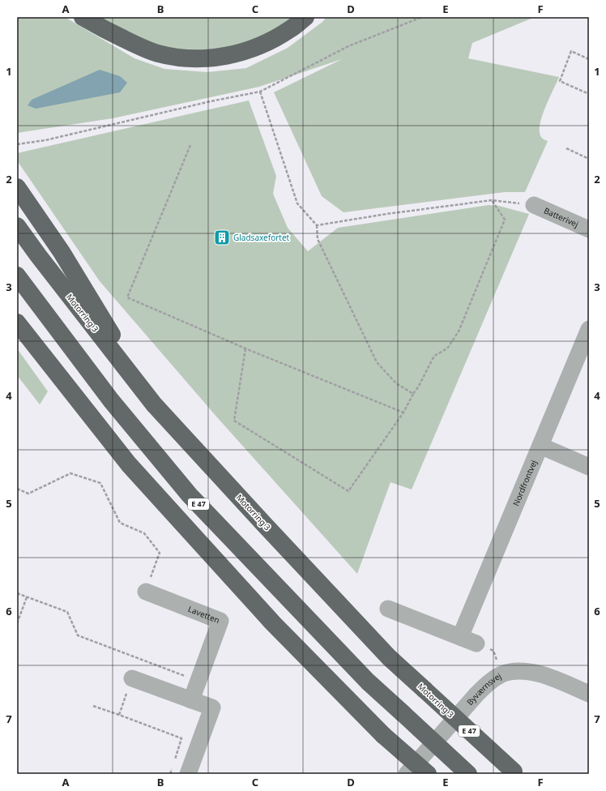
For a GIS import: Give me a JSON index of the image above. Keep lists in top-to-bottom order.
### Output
{
  "streets": {
    "highway": ["Motorring 3", "E 47"],
    "street": [
      "Batterivej",
      "Nordfrontvej",
      "Lavetten",
      "Byværnsvej"
    ]
  },
  "places": {
    "building": ["Gladsaxefortet"]
  },
  "grid": {
    "columns": [
      "A",
      "B",
      "C",
      "D",
      "E",
      "F"
    ],
    "rows": [
      "1",
      "2",
      "3",
      "4",
      "5",
      "6",
      "7"
    ]
  }
}
